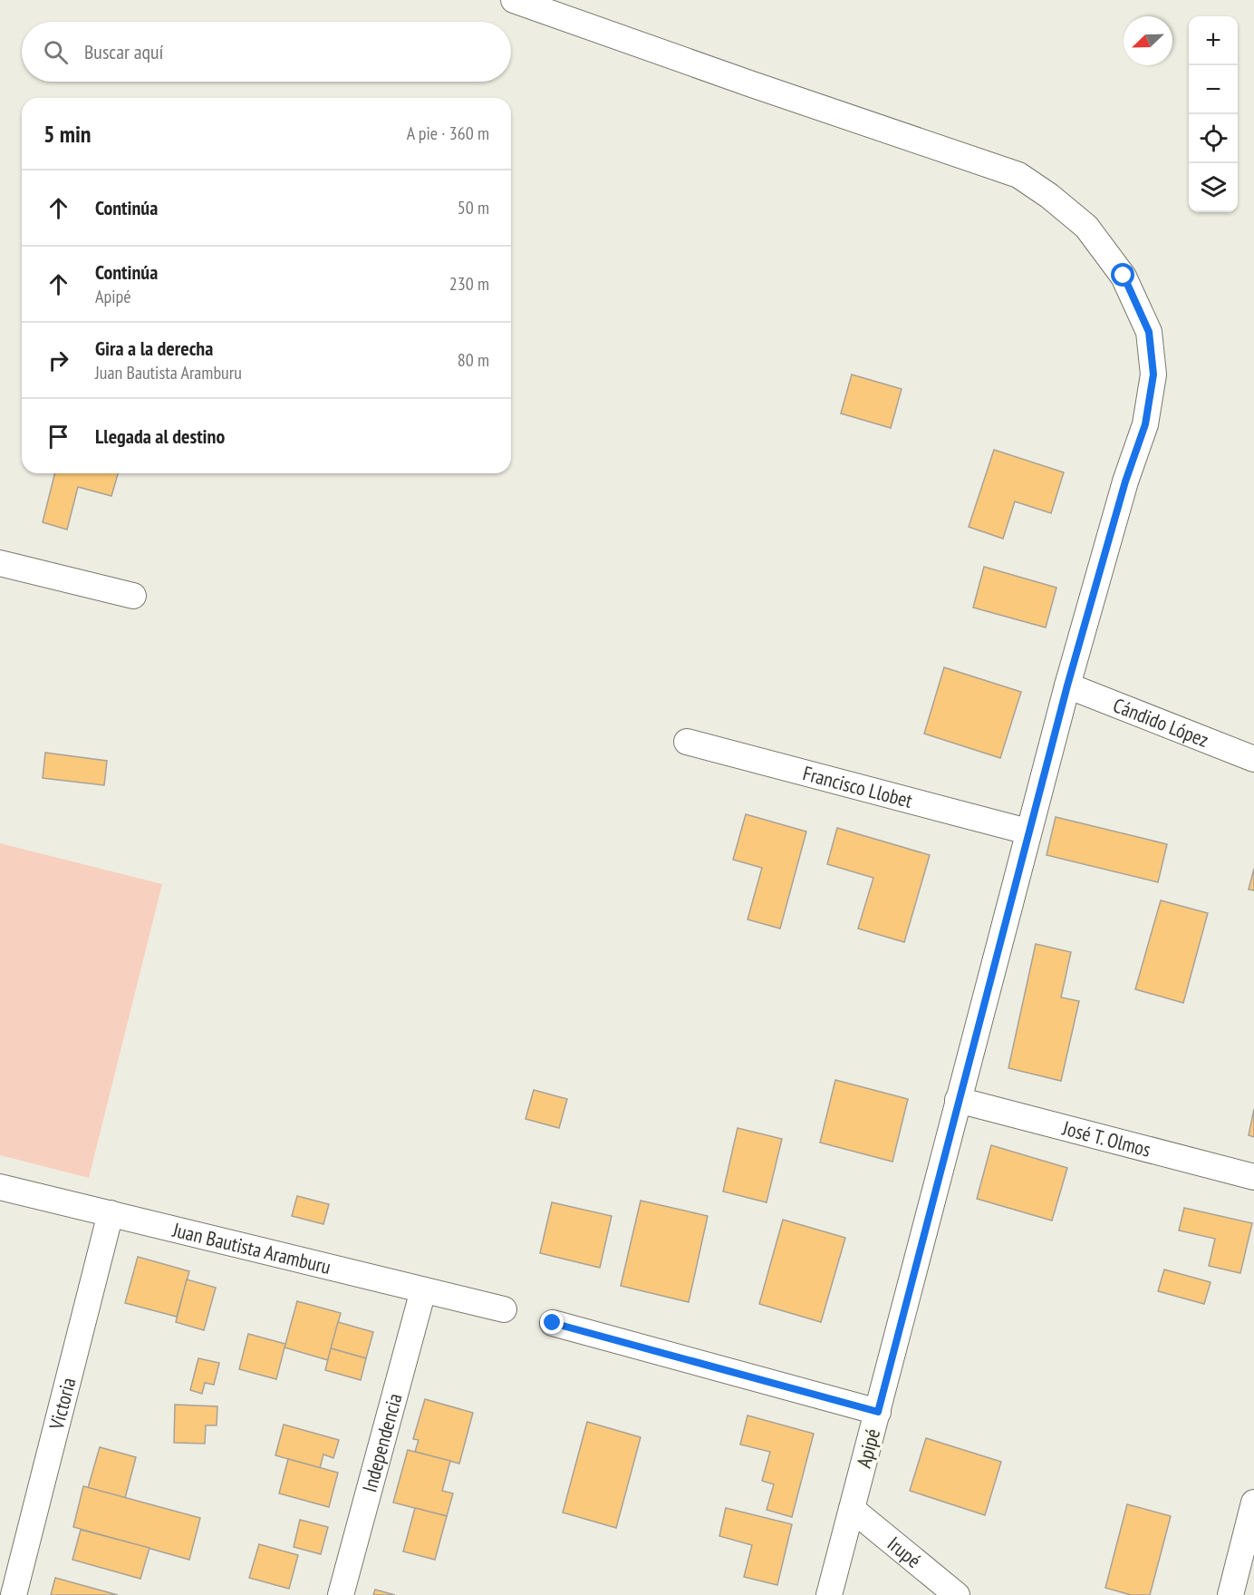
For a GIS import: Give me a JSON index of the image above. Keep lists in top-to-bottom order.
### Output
{
  "streets": {
    "street": [
      "Cándido López",
      "Francisco Llobet",
      "José T. Olmos",
      "Juan Bautista Aramburu",
      "Victoria",
      "Independencia",
      "Apipé",
      "Irupé"
    ]
  },
  "crossings": [
    ["Cándido López", "Apipé"],
    ["Francisco Llobet", "Apipé"],
    ["José T. Olmos", "Apipé"],
    ["Juan Bautista Aramburu", "Victoria"],
    ["Juan Bautista Aramburu", "Independencia"],
    ["Apipé", "Irupé"]
  ],
  "north": "bottom left",
  "page": {
    "map_buttons": ["+", "−"],
    "search": "Buscar aquí",
    "heading": ["5 min", "A pie · 360 m"],
    "list": [
      ["Continúa", "50 m"],
      ["Continúa", "Apipé", "230 m"],
      ["Gira a la derecha", "Juan Bautista Aramburu", "80 m"],
      "Llegada al destino"
    ]
  }
}
